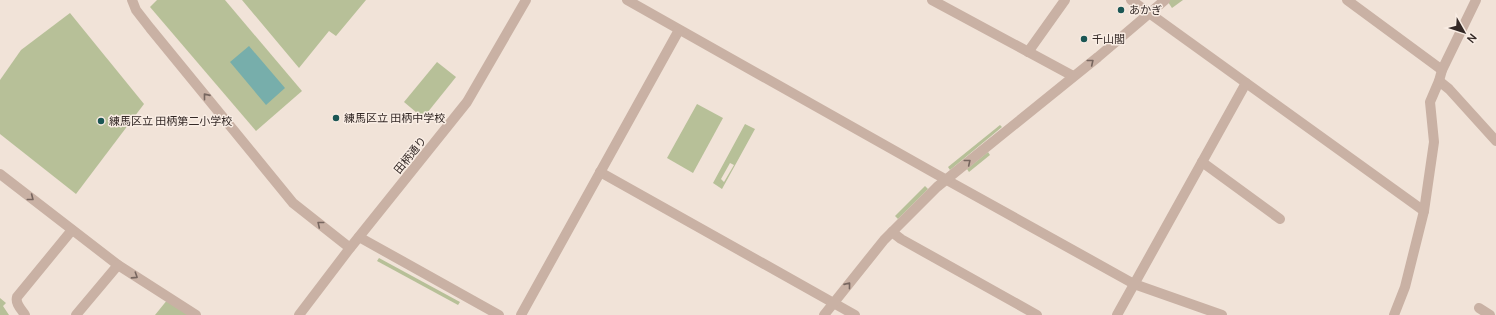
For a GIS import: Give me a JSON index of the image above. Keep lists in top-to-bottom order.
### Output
{
  "streets": {
    "street": ["田柄通り"]
  },
  "places": [
    "あかぎ",
    "千山閣",
    "練馬区立 田柄中学校",
    "練馬区立 田柄第二小学校"
  ],
  "north": "bottom right"
}
